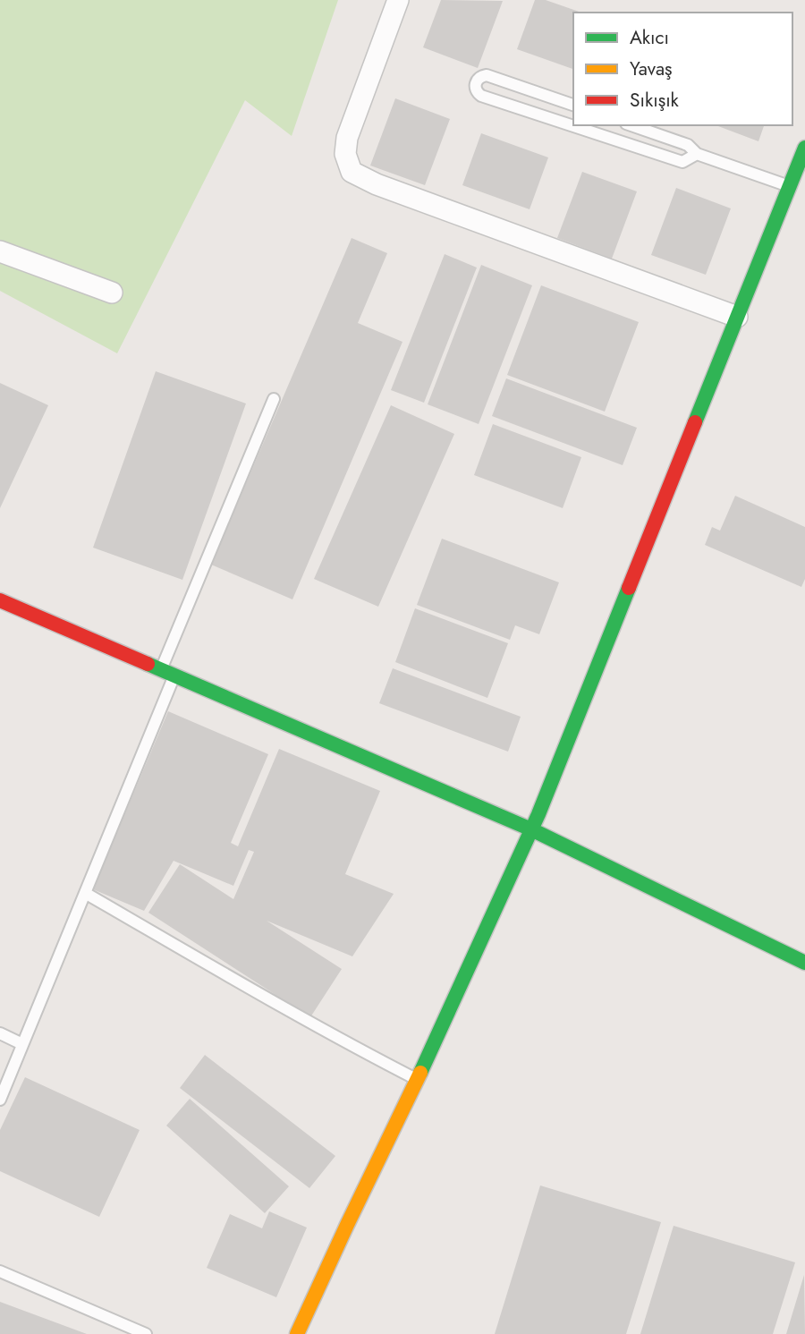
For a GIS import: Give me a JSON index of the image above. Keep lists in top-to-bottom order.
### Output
{
  "legend": ["Akıcı", "Yavaş", "Sıkışık"]
}
